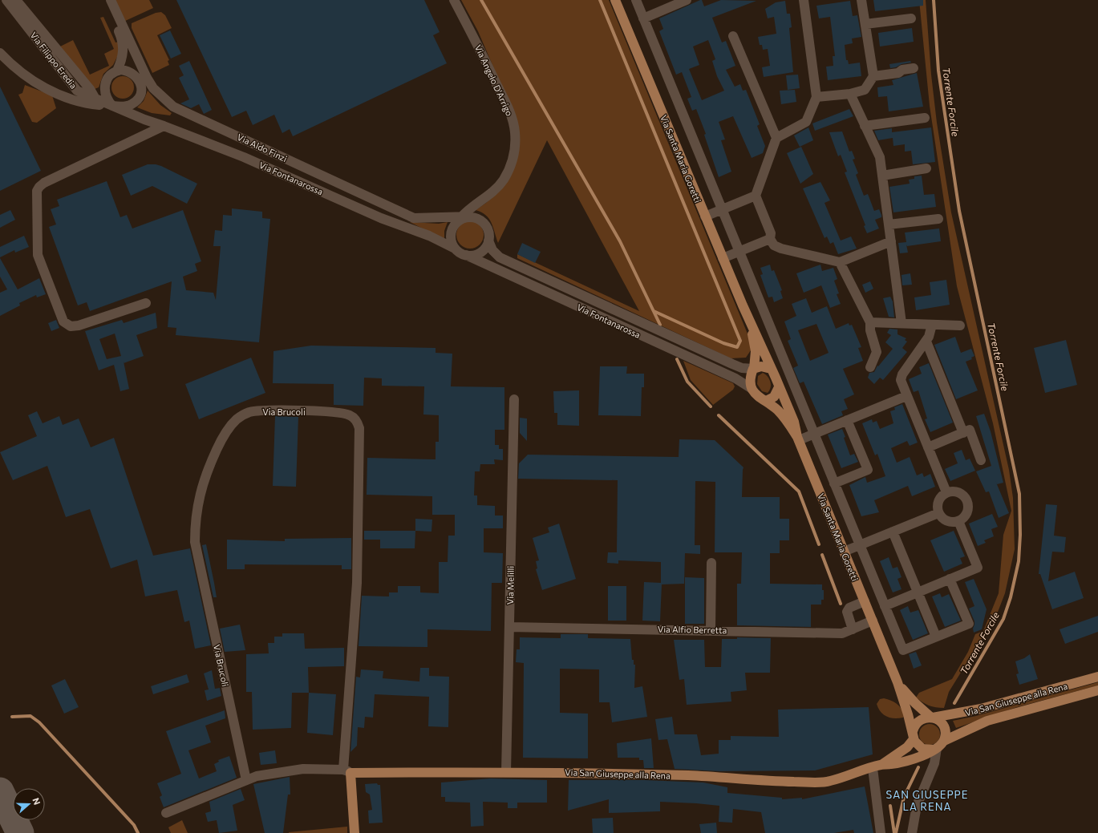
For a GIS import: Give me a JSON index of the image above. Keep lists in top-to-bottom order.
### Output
{
  "streets": {
    "main road": ["Via Santa Maria Goretti", "Via San Giuseppe alla Rena"],
    "street": [
      "Via Filippo Eredia",
      "Via Angelo D'Arrigo",
      "Via Aldo Finzi",
      "Via Fontanarossa",
      "Via Brucoli",
      "Via Melilli",
      "Via Alfio Berretta"
    ]
  },
  "crossings": [
    ["Via Filippo Eredia", "Via Fontanarossa"],
    ["Via Angelo D'Arrigo", "Via Aldo Finzi"],
    ["Via Angelo D'Arrigo", "Via Fontanarossa"],
    ["Via Aldo Finzi", "Via Fontanarossa"],
    ["Via Santa Maria Goretti", "Via Fontanarossa"],
    ["Via Santa Maria Goretti", "Via Alfio Berretta"],
    ["Via Brucoli", "Via San Giuseppe alla Rena"],
    ["Via Melilli", "Via Alfio Berretta"],
    ["Via Melilli", "Via San Giuseppe alla Rena"]
  ],
  "districts": ["SAN GIUSEPPE LA RENA"],
  "water": ["Torrente Forcile"],
  "north": "right"
}
